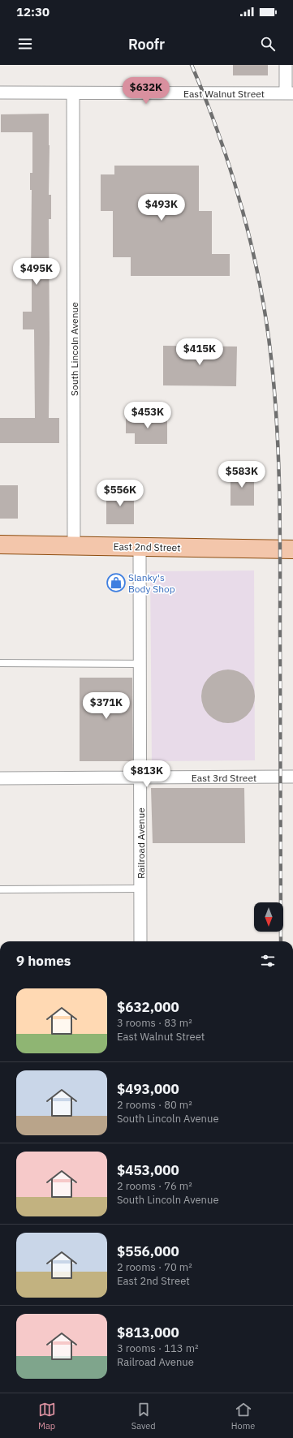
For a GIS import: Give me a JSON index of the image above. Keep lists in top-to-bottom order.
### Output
{
  "streets": {
    "main road": ["East 2nd Street"],
    "street": [
      "East Walnut Street",
      "South Lincoln Avenue",
      "East 3rd Street",
      "Railroad Avenue"
    ]
  },
  "crossings": [
    ["East Walnut Street", "South Lincoln Avenue"],
    ["South Lincoln Avenue", "East 2nd Street"],
    ["East 2nd Street", "Railroad Avenue"],
    ["East 3rd Street", "Railroad Avenue"]
  ],
  "places": {
    "shop": ["Slanky's Body Shop"]
  },
  "north": "bottom",
  "page": {
    "status": "12:30",
    "header": "Roofr",
    "price": [
      "$632K",
      "$493K",
      "$495K",
      "$415K",
      "$453K",
      "$583K",
      "$556K",
      "$371K",
      "$813K"
    ],
    "heading": "9 homes",
    "list": [
      {
        "name": "$632,000",
        "note": "3 rooms · 83 m² · East Walnut Street"
      },
      {
        "name": "$493,000",
        "note": "2 rooms · 80 m² · South Lincoln Avenue"
      },
      {
        "name": "$453,000",
        "note": "2 rooms · 76 m² · South Lincoln Avenue"
      },
      {
        "name": "$556,000",
        "note": "2 rooms · 70 m² · East 2nd Street"
      },
      {
        "name": "$813,000",
        "note": "3 rooms · 113 m² · Railroad Avenue"
      }
    ],
    "tabs": ["Map", "Saved", "Home"]
  }
}
